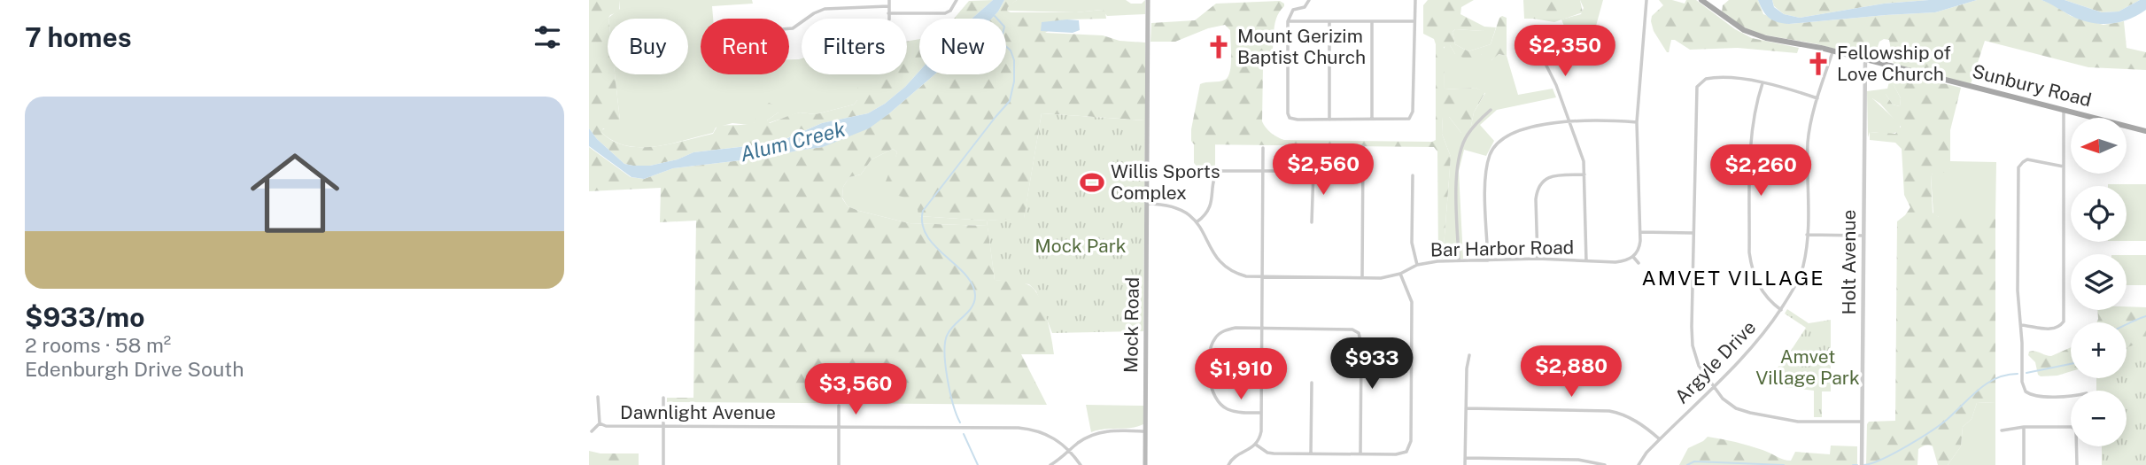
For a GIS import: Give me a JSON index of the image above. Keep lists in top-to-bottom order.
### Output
{
  "streets": {
    "main road": ["Sunbury Road", "Mock Road"],
    "street": [
      "Bar Harbor Road",
      "Holt Avenue",
      "Argyle Drive",
      "Dawnlight Avenue"
    ]
  },
  "crossings": [
    ["Sunbury Road", "Holt Avenue"],
    ["Sunbury Road", "Argyle Drive"]
  ],
  "districts": ["AMVET VILLAGE"],
  "water": ["Alum Creek"],
  "parks": ["Mock Park", "Amvet Village Park"],
  "places": {
    "church": ["Mount Gerizim Baptist Church", "Fellowship of Love Church"],
    "sports": ["Willis Sports Complex"]
  },
  "north": "left",
  "page": {
    "heading": "7 homes",
    "chip": [
      "Buy",
      "Rent",
      "Filters",
      "New"
    ],
    "price": [
      "$2,350",
      "$2,560",
      "$2,260",
      "$933",
      "$2,880",
      "$1,910",
      "$3,560"
    ],
    "list": [
      {
        "name": "$933/mo",
        "note": "2 rooms · 58 m² · Edenburgh Drive South"
      }
    ],
    "map_buttons": ["+", "−"]
  }
}
